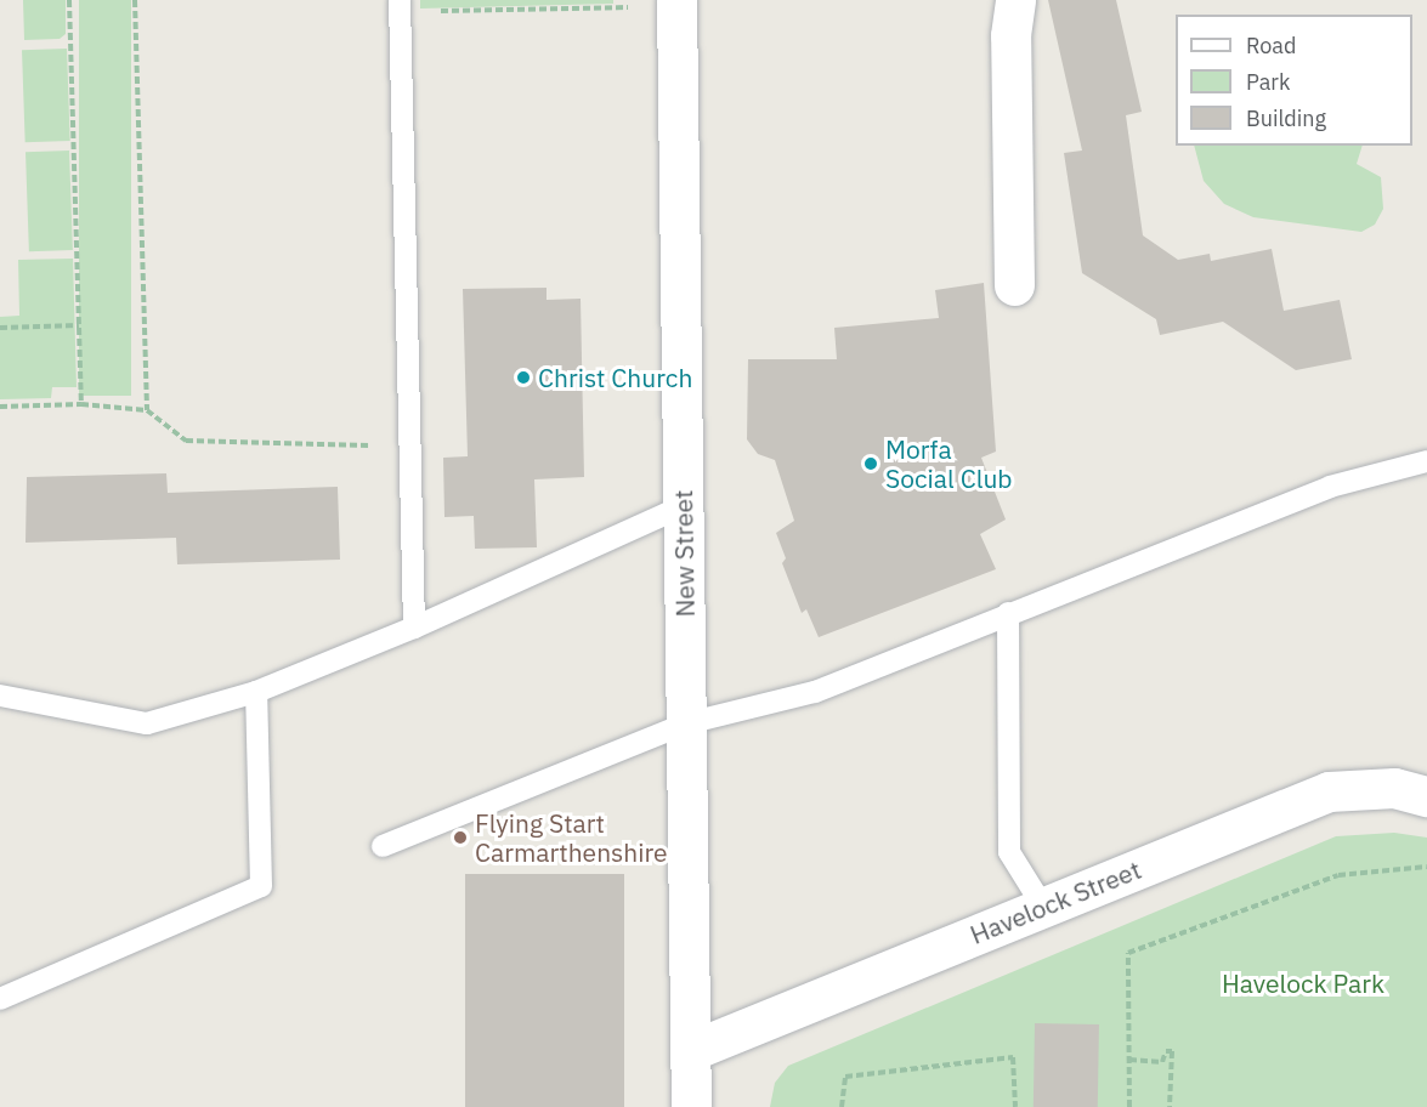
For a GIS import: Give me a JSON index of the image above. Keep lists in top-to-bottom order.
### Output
{
  "streets": {
    "street": ["New Street", "Havelock Street"]
  },
  "crossings": [
    ["New Street", "Havelock Street"]
  ],
  "parks": ["Havelock Park"],
  "places": ["Christ Church", "Morfa Social Club", "Flying Start Carmarthenshire"],
  "legend": ["Road", "Park", "Building"]
}
